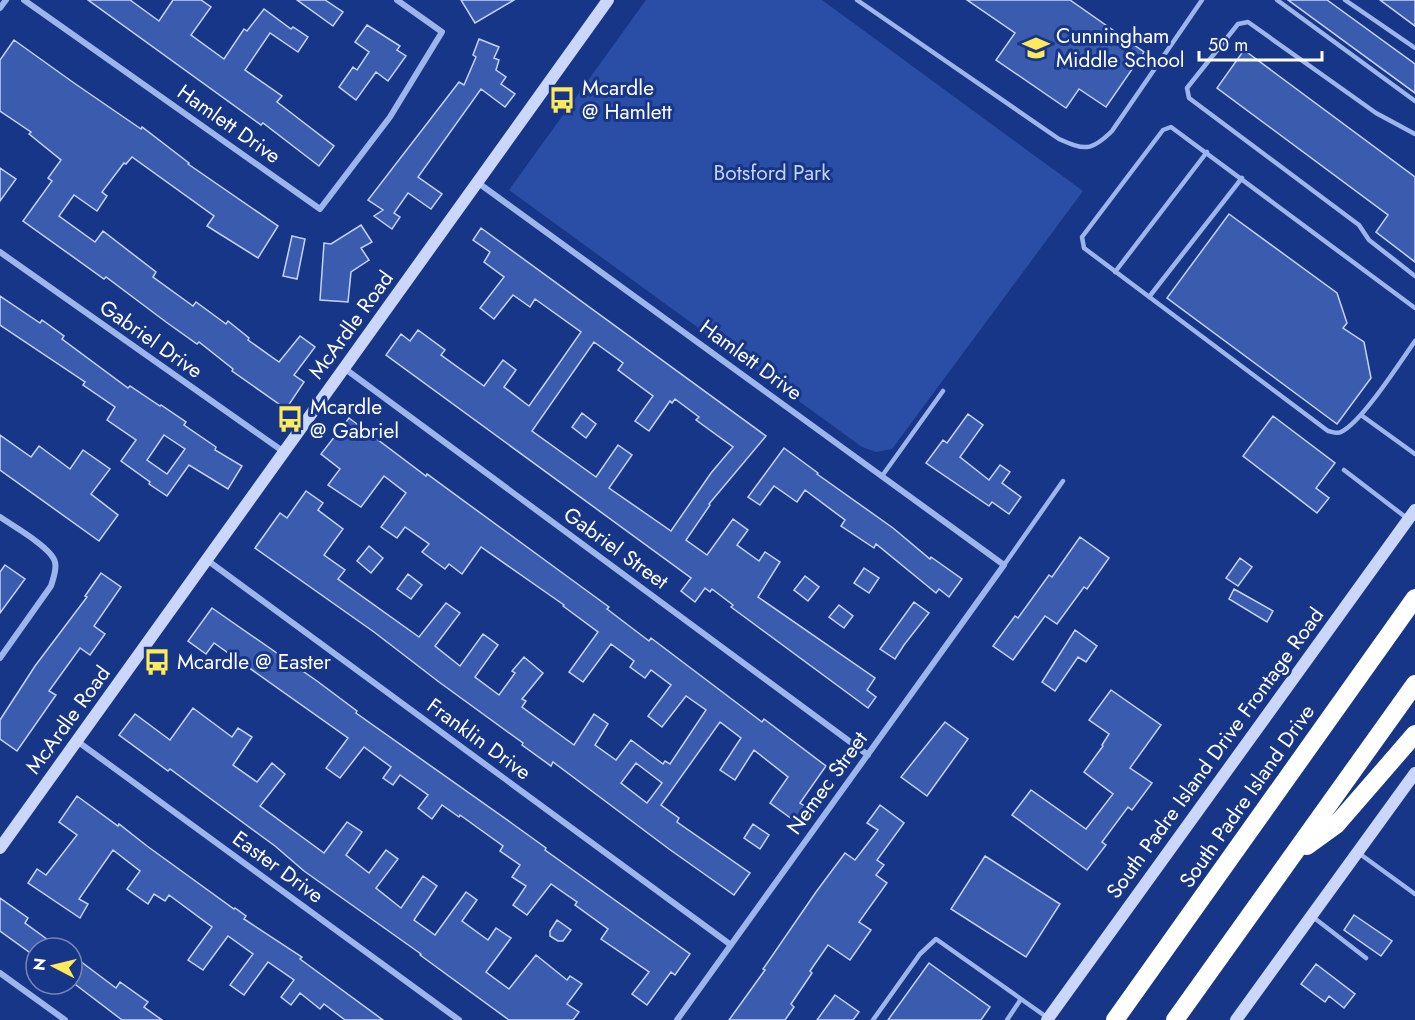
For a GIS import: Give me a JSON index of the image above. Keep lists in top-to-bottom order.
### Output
{
  "streets": {
    "highway": ["South Padre Island Drive"],
    "main road": ["McArdle Road", "South Padre Island Drive Frontage Road"],
    "street": [
      "Hamlett Drive",
      "Gabriel Drive",
      "Gabriel Street",
      "Franklin Drive",
      "Nemec Street",
      "Easter Drive"
    ]
  },
  "crossings": [
    ["Hamlett Drive", "McArdle Road"],
    ["Hamlett Drive", "Nemec Street"],
    ["McArdle Road", "Gabriel Drive"],
    ["McArdle Road", "Gabriel Street"],
    ["McArdle Road", "Franklin Drive"],
    ["McArdle Road", "Easter Drive"],
    ["Gabriel Street", "Nemec Street"],
    ["Franklin Drive", "Nemec Street"]
  ],
  "parks": ["Botsford Park"],
  "places": {
    "school or university": ["Cunningham Middle School"],
    "bus stop": ["Mcardle @ Hamlett", "Mcardle @ Gabriel", "Mcardle @ Easter"]
  },
  "scale_bar": "50 m",
  "north": "left"
}
